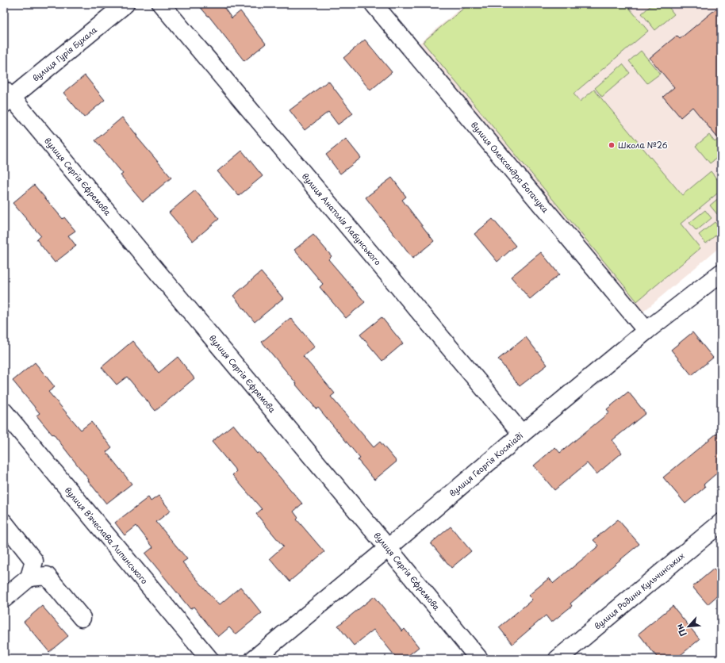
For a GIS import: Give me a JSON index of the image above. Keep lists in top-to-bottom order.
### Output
{
  "streets": {
    "street": [
      "вулиця Гурія Бухала",
      "вулиця Олександра Богачука",
      "вулиця Сергія Єфремова",
      "вулиця Анатолія Лабунського",
      "вулиця Георгія Косміаді",
      "вулиця Вʼячеслава Липинського",
      "вулиця Родини Кульчинських"
    ]
  },
  "crossings": [
    ["вулиця Гурія Бухала", "вулиця Сергія Єфремова"],
    ["вулиця Олександра Богачука", "вулиця Георгія Косміаді"],
    ["вулиця Сергія Єфремова", "вулиця Георгія Косміаді"],
    ["вулиця Анатолія Лабунського", "вулиця Георгія Косміаді"]
  ],
  "places": ["Школа №26"],
  "north": "bottom left"
}
